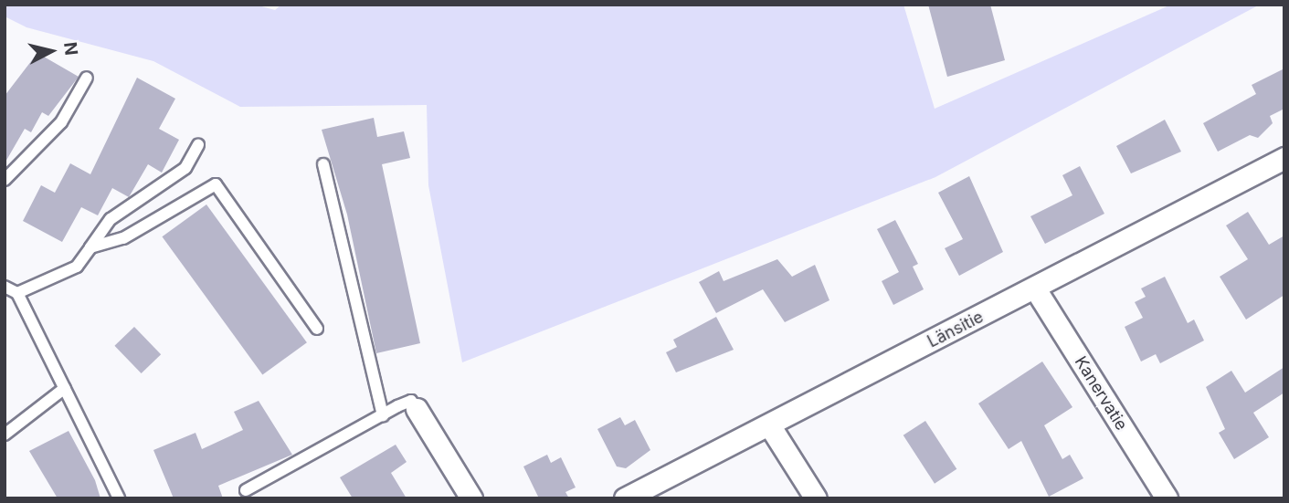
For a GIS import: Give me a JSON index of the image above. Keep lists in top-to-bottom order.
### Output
{
  "streets": {
    "street": ["Länsitie", "Kanervatie"]
  },
  "crossings": [
    ["Länsitie", "Kanervatie"]
  ],
  "north": "right"
}
